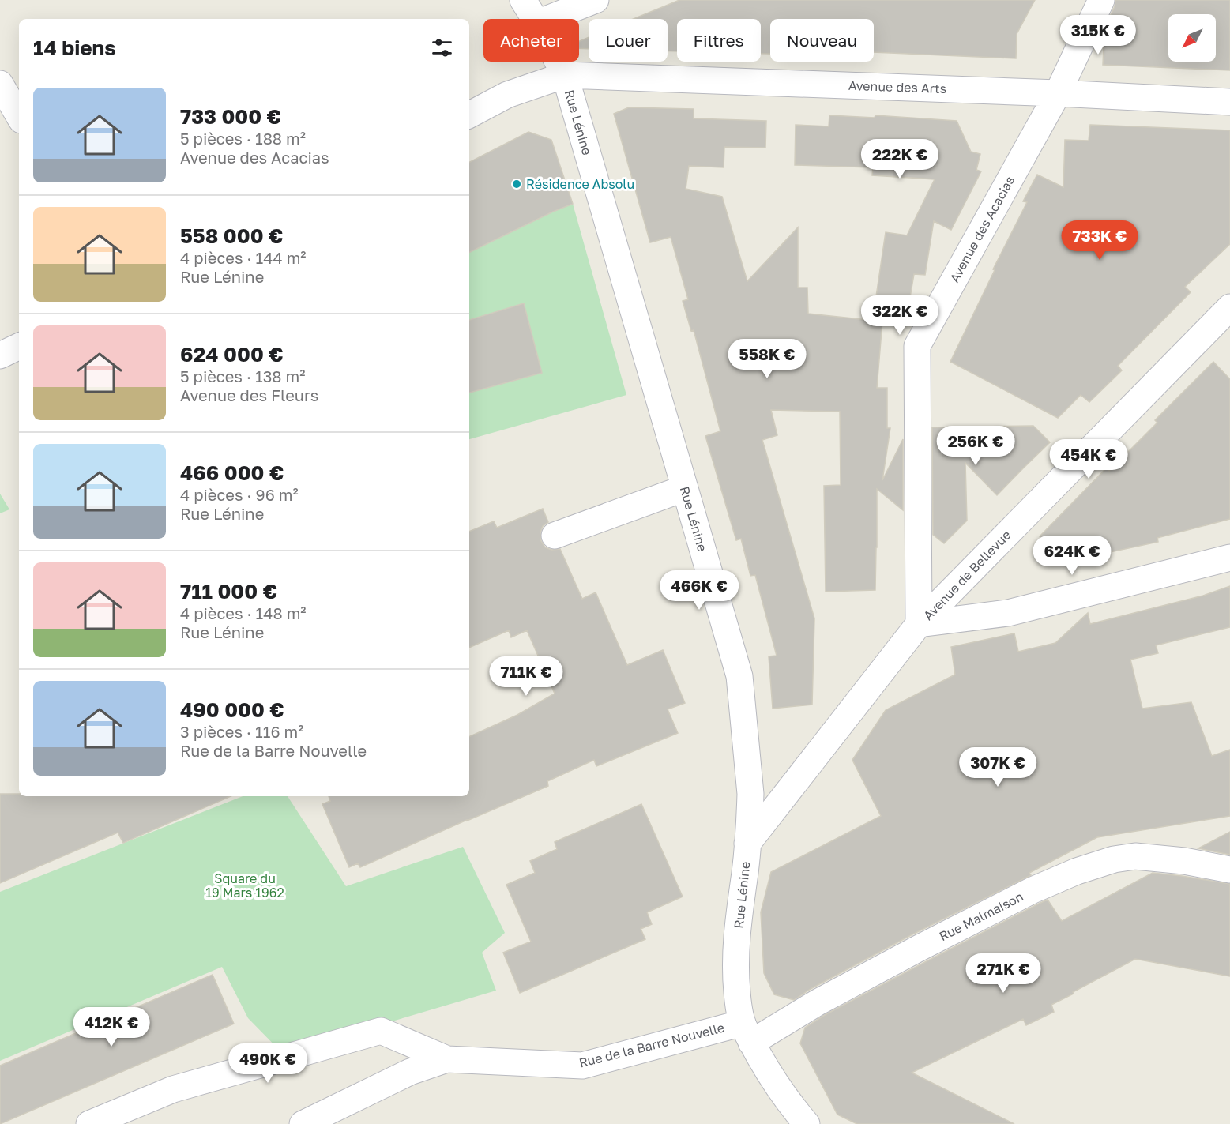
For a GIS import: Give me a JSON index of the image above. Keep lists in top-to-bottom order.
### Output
{
  "streets": {
    "street": [
      "Avenue des Arts",
      "Rue Lénine",
      "Avenue des Acacias",
      "Avenue de Bellevue",
      "Rue Malmaison",
      "Rue de la Barre Nouvelle"
    ]
  },
  "crossings": [
    ["Avenue des Arts", "Rue Lénine"],
    ["Avenue des Arts", "Avenue des Acacias"],
    ["Rue Lénine", "Avenue de Bellevue"],
    ["Rue Lénine", "Rue Malmaison"],
    ["Rue Lénine", "Rue de la Barre Nouvelle"],
    ["Avenue des Acacias", "Avenue de Bellevue"],
    ["Rue Malmaison", "Rue de la Barre Nouvelle"]
  ],
  "parks": ["Square du 19 Mars 1962"],
  "places": ["Résidence Absolu"],
  "north": "bottom left",
  "page": {
    "price": [
      "315K €",
      "222K €",
      "733K €",
      "322K €",
      "558K €",
      "256K €",
      "454K €",
      "624K €",
      "466K €",
      "711K €",
      "307K €",
      "271K €",
      "412K €",
      "490K €"
    ],
    "chip": [
      "Acheter",
      "Louer",
      "Filtres",
      "Nouveau"
    ],
    "heading": "14 biens",
    "list": [
      {
        "name": "733 000 €",
        "note": "5 pièces · 188 m² · Avenue des Acacias"
      },
      {
        "name": "558 000 €",
        "note": "4 pièces · 144 m² · Rue Lénine"
      },
      {
        "name": "624 000 €",
        "note": "5 pièces · 138 m² · Avenue des Fleurs"
      },
      {
        "name": "466 000 €",
        "note": "4 pièces · 96 m² · Rue Lénine"
      },
      {
        "name": "711 000 €",
        "note": "4 pièces · 148 m² · Rue Lénine"
      },
      {
        "name": "490 000 €",
        "note": "3 pièces · 116 m² · Rue de la Barre Nouvelle"
      }
    ]
  }
}
